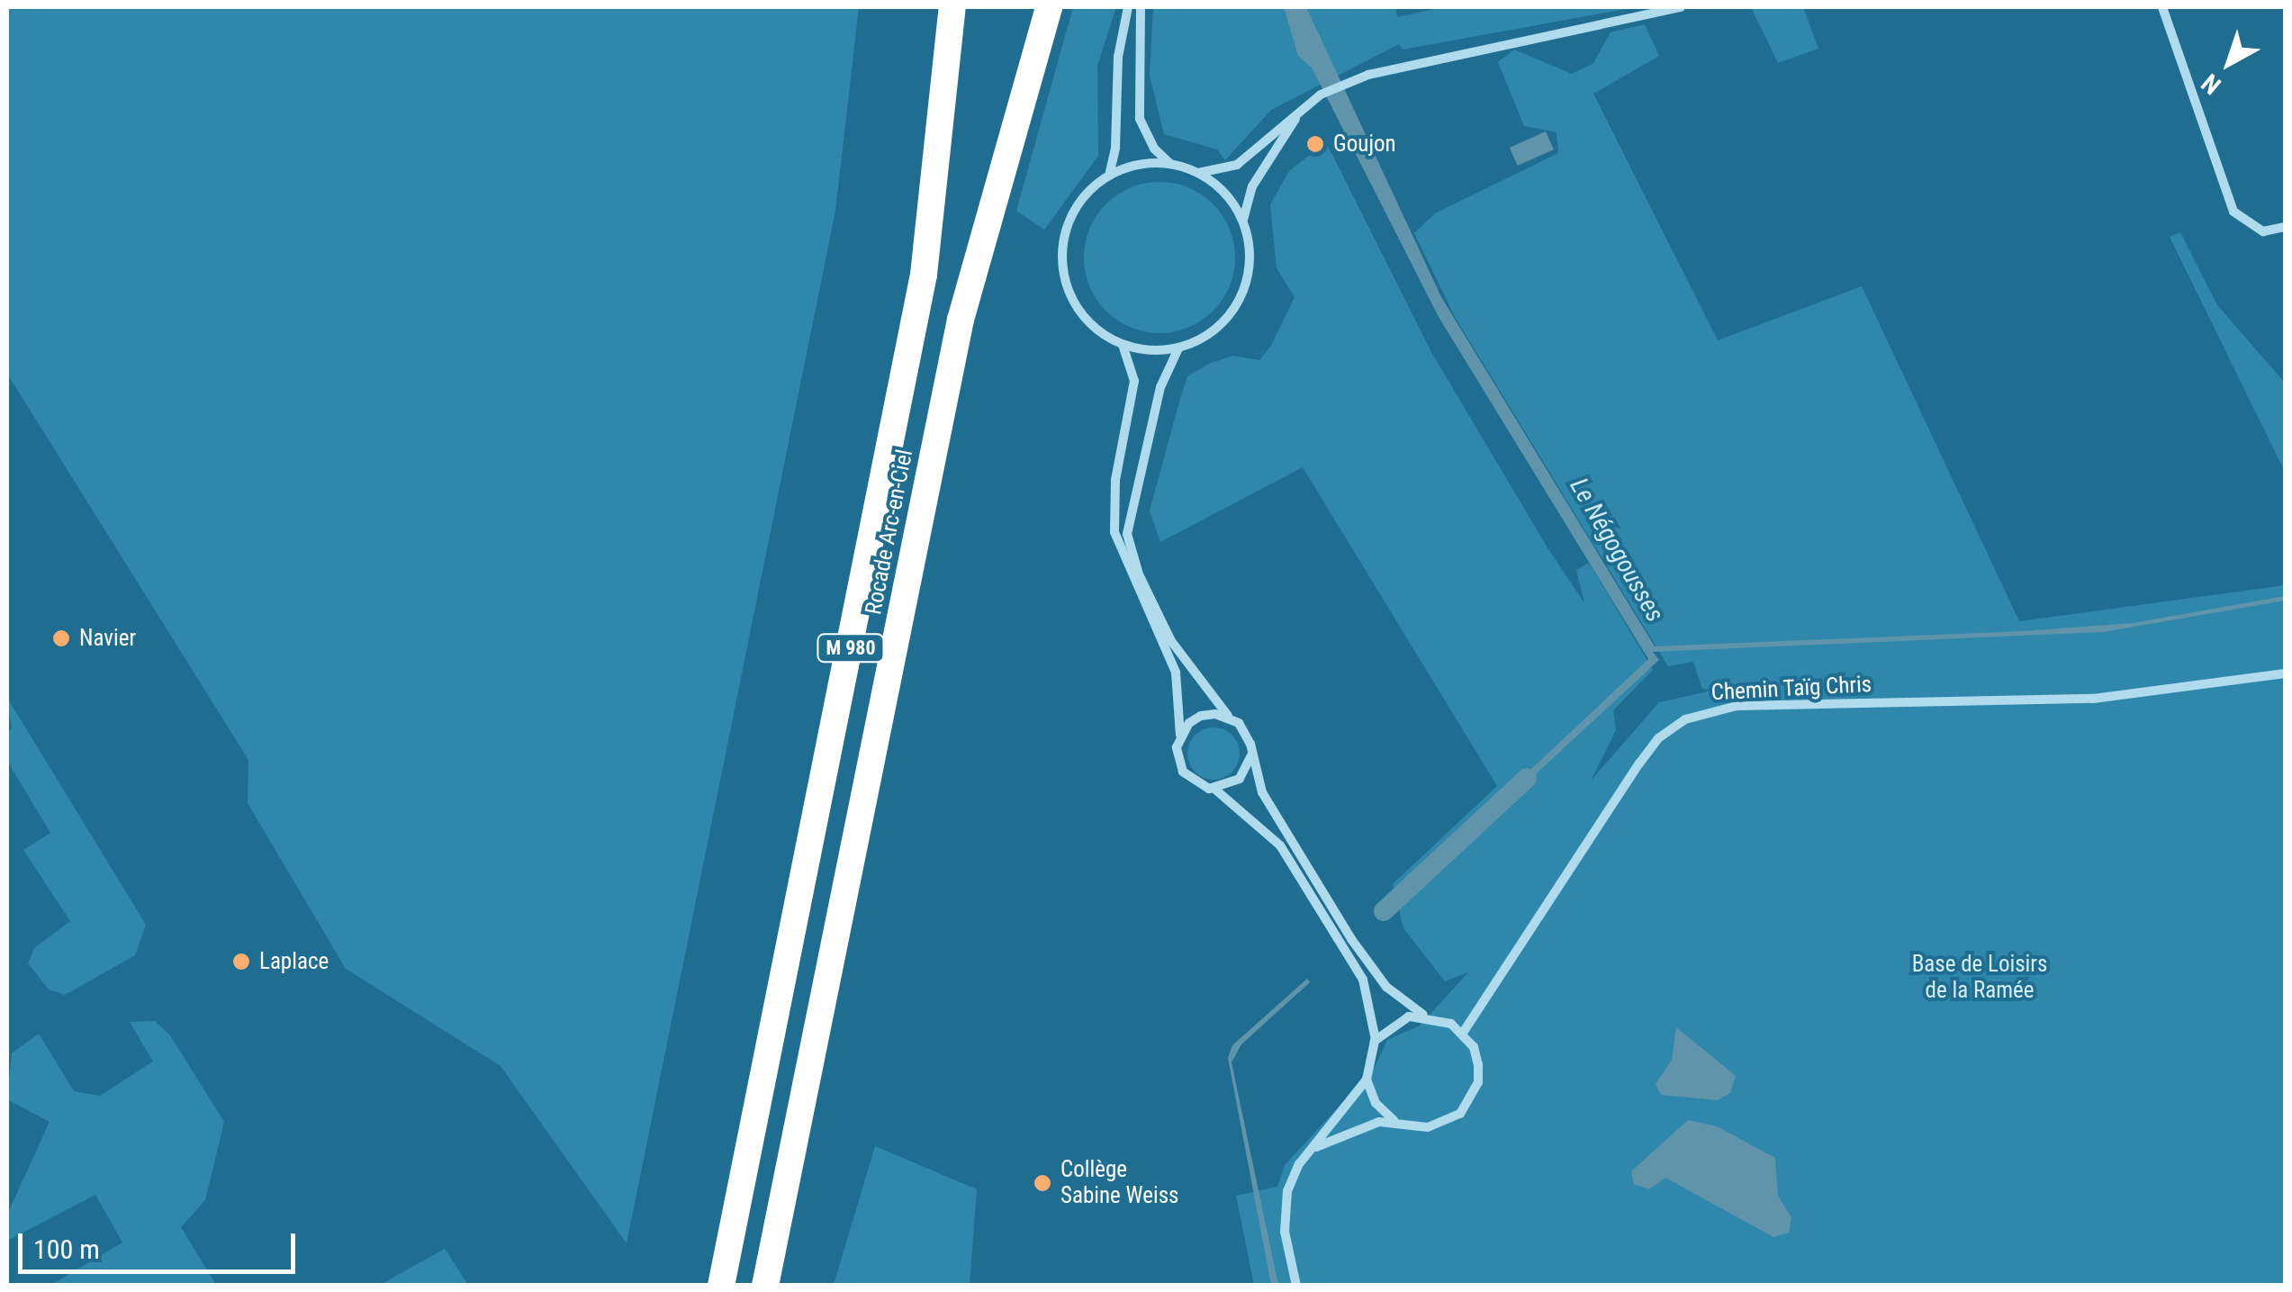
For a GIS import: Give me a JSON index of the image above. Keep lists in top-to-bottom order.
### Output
{
  "streets": {
    "highway": ["Rocade Arc-en-Ciel", "M 980"],
    "street": ["Chemin Taïg Chris"]
  },
  "water": ["Le Négogousses"],
  "parks": ["Base de Loisirs de la Ramée"],
  "places": [
    "Goujon",
    "Navier",
    "Laplace",
    "Collège Sabine Weiss"
  ],
  "scale_bar": "100 m",
  "north": "bottom left"
}
